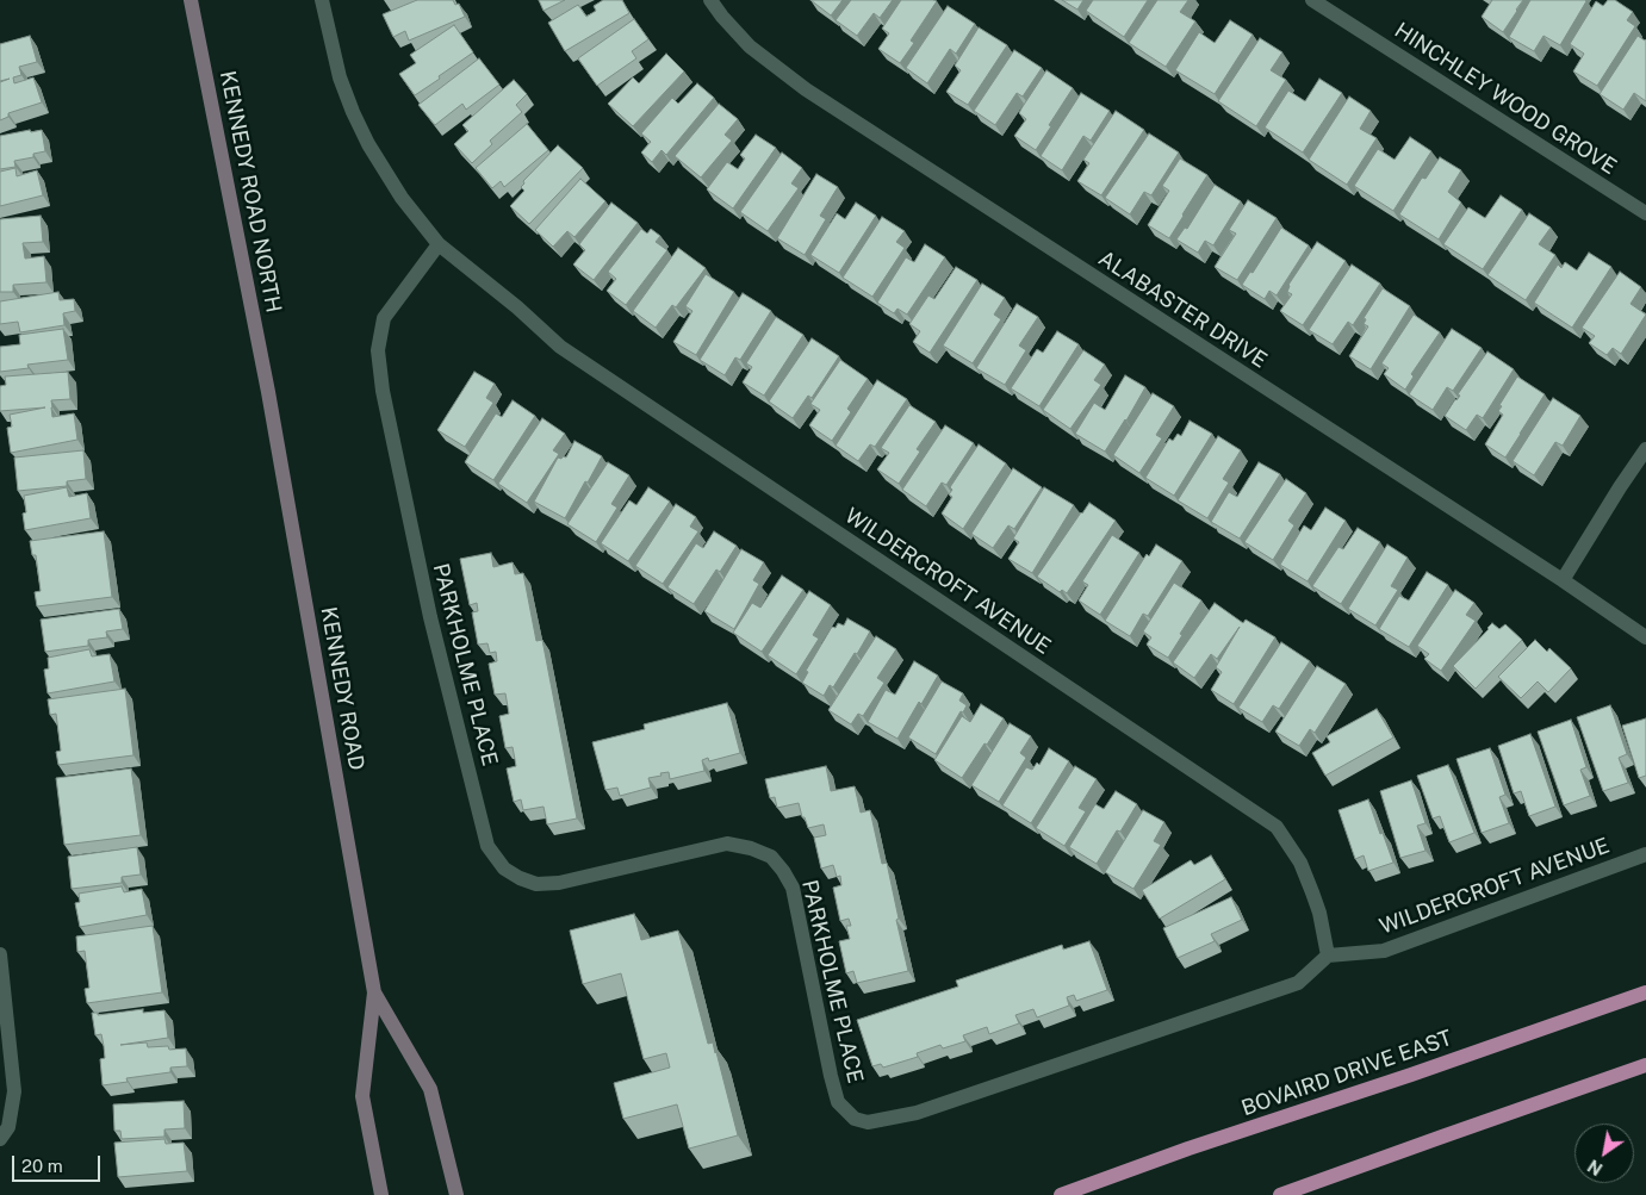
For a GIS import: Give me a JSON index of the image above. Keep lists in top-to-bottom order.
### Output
{
  "streets": {
    "main road": ["KENNEDY ROAD NORTH", "KENNEDY ROAD", "BOVAIRD DRIVE EAST"],
    "street": [
      "HINCHLEY WOOD GROVE",
      "ALABASTER DRIVE",
      "WILDERCROFT AVENUE",
      "PARKHOLME PLACE"
    ]
  },
  "crossings": [
    ["KENNEDY ROAD NORTH", "KENNEDY ROAD"],
    ["WILDERCROFT AVENUE", "PARKHOLME PLACE"]
  ],
  "scale_bar": "20 m",
  "north": "bottom left"
}
